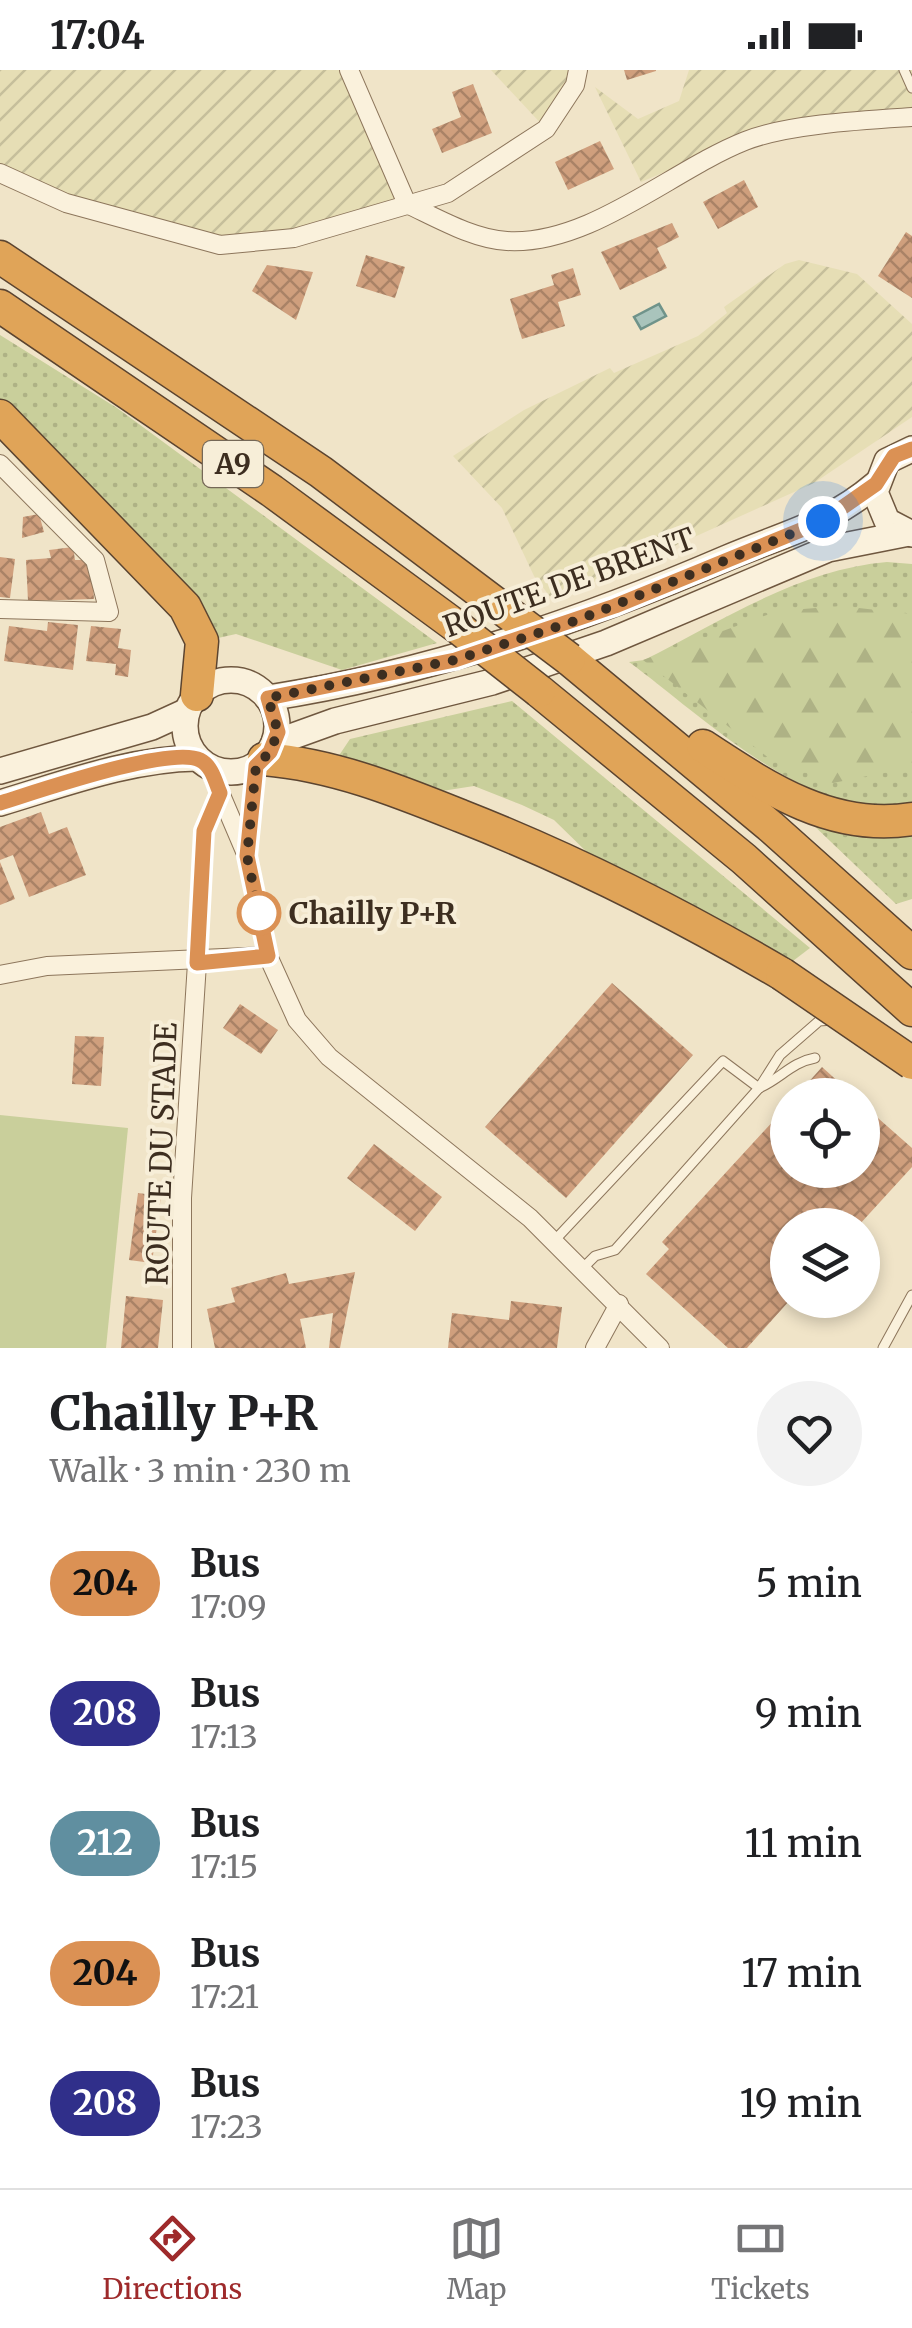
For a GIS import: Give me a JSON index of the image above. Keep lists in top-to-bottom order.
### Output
{
  "streets": {
    "highway": ["A9"],
    "main road": ["ROUTE DE BRENT"],
    "street": ["ROUTE DU STADE"]
  },
  "places": ["Chailly P+R"],
  "lines": ["bus line 204"],
  "page": {
    "status": "17:04",
    "heading": ["Chailly P+R", "Walk · 3 min · 230 m"],
    "list": [
      {
        "mark": "204",
        "name": "Bus",
        "note": "17:09",
        "value": "5 min"
      },
      {
        "mark": "208",
        "name": "Bus",
        "note": "17:13",
        "value": "9 min"
      },
      {
        "mark": "212",
        "name": "Bus",
        "note": "17:15",
        "value": "11 min"
      },
      {
        "mark": "204",
        "name": "Bus",
        "note": "17:21",
        "value": "17 min"
      },
      {
        "mark": "208",
        "name": "Bus",
        "note": "17:23",
        "value": "19 min"
      }
    ],
    "tabs": ["Directions", "Map", "Tickets"]
  }
}
